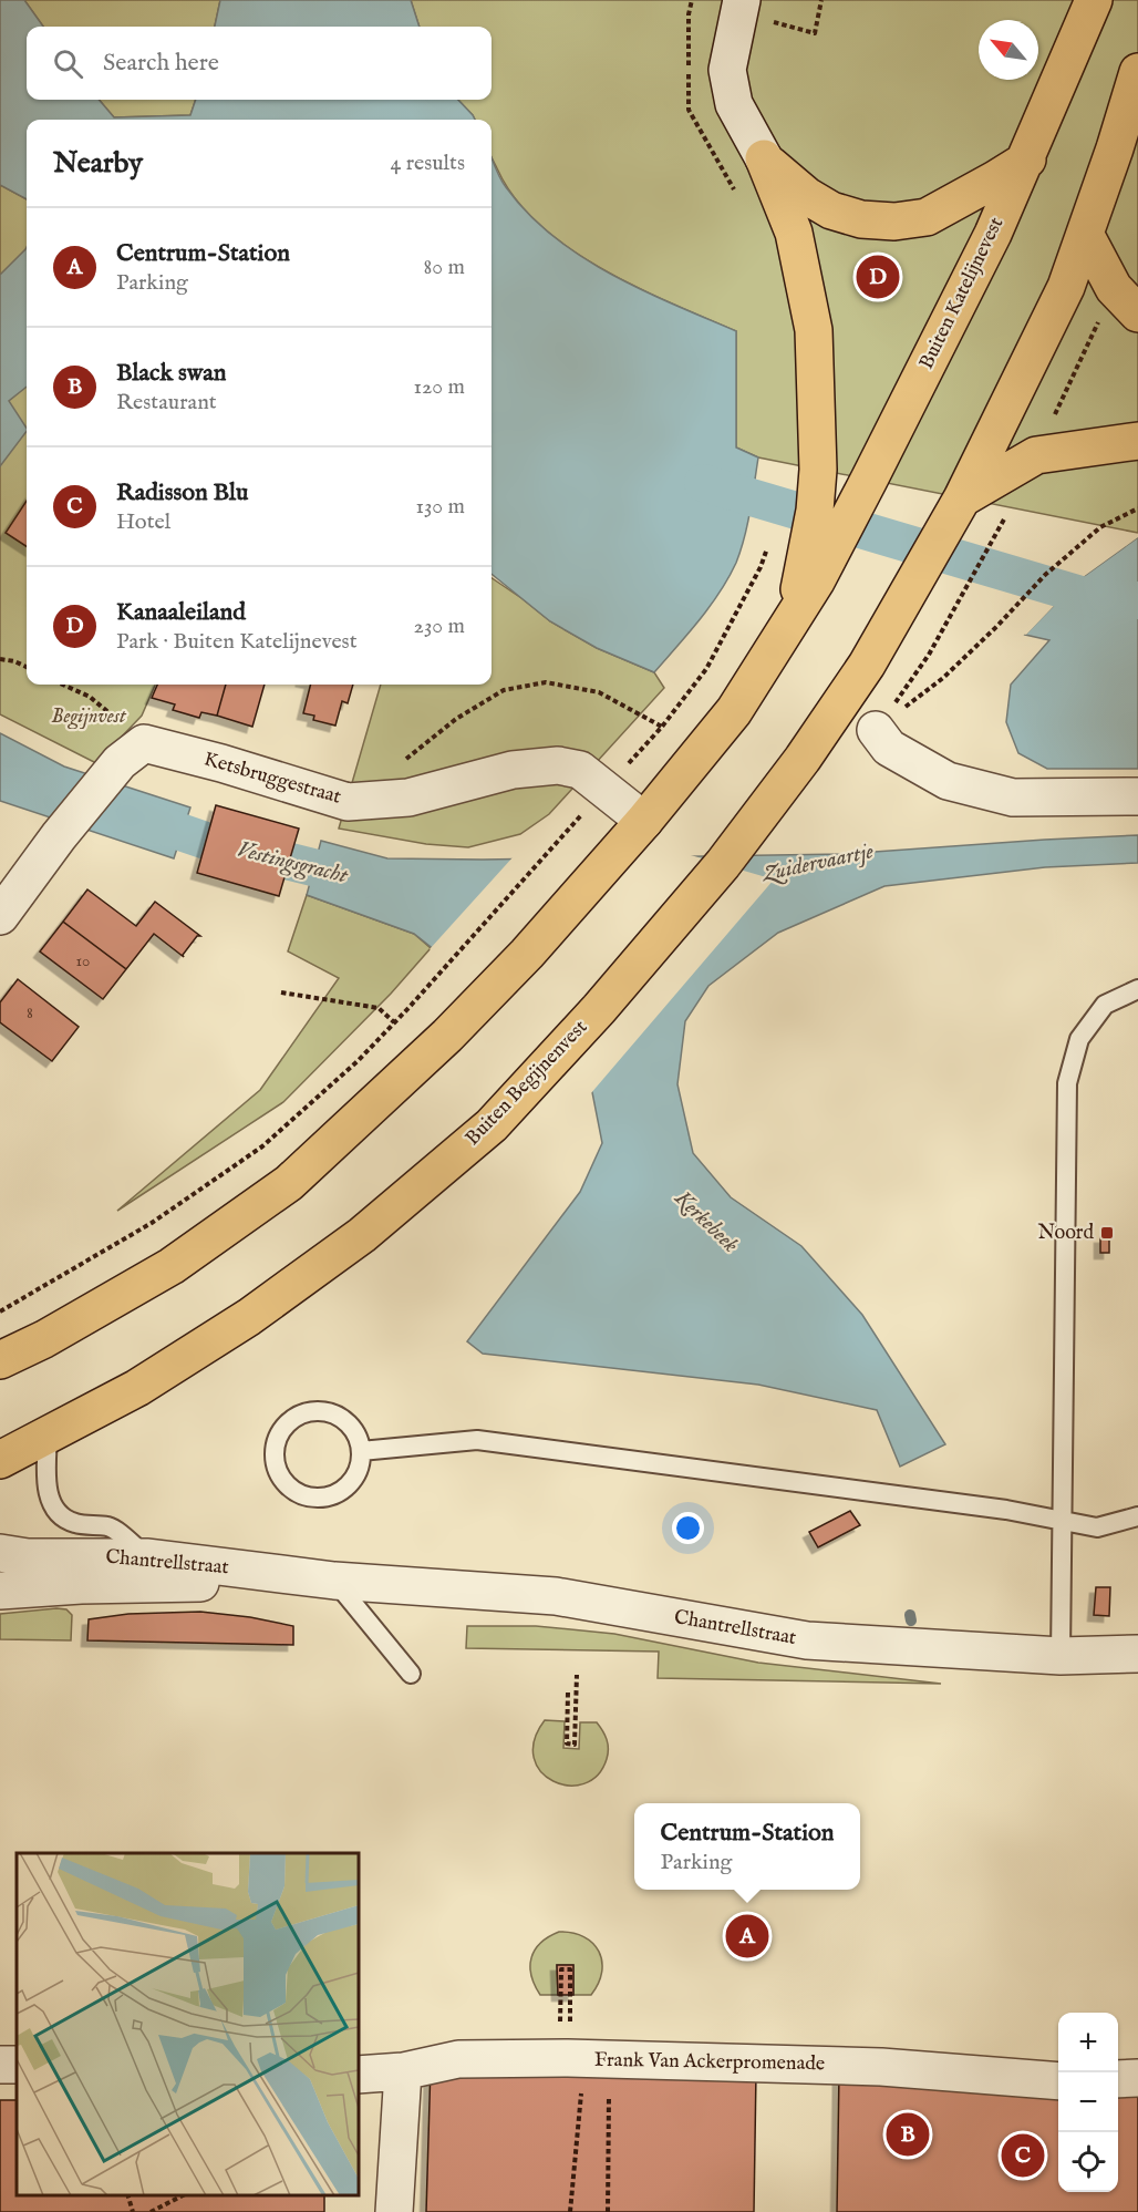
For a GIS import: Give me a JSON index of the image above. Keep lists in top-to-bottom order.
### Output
{
  "streets": {
    "main road": ["Buiten Katelijnevest", "Buiten Begijnenvest"],
    "street": ["Ketsbruggestraat", "Chantrellstraat", "Frank Van Ackerpromenade"]
  },
  "water": ["Vestingsgracht", "Zuidervaartje", "Kerkebeek"],
  "parks": ["Begijnvest"],
  "places": {
    "transit": ["Noord"]
  },
  "house_numbers": ["10", "8"],
  "north": "top left",
  "page": {
    "search": "Search here",
    "heading": ["Nearby", "4 results"],
    "list": [
      {
        "mark": "A",
        "name": "Centrum-Station",
        "note": "Parking",
        "value": "80 m"
      },
      {
        "mark": "B",
        "name": "Black swan",
        "note": "Restaurant",
        "value": "120 m"
      },
      {
        "mark": "C",
        "name": "Radisson Blu",
        "note": "Hotel",
        "value": "130 m"
      },
      {
        "mark": "D",
        "name": "Kanaaleiland",
        "note": "Park · Buiten Katelijnevest",
        "value": "230 m"
      }
    ],
    "pins": [
      "D",
      "A",
      "B",
      "C"
    ],
    "popup": ["Centrum-Station", "Parking"],
    "map_buttons": ["+", "−"]
  }
}
